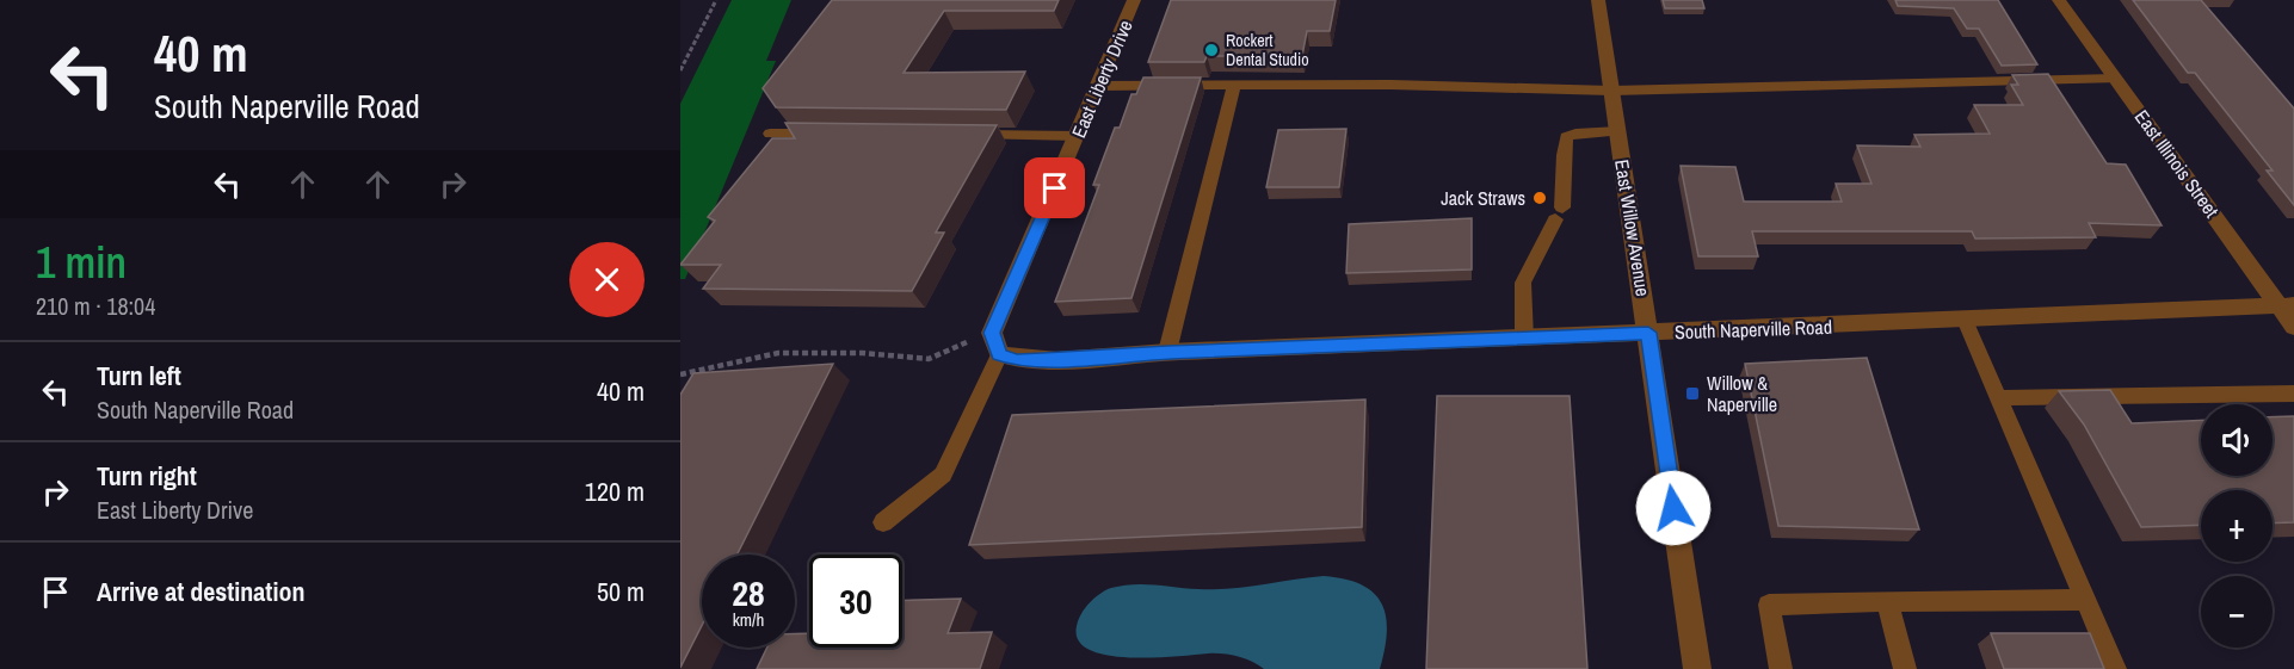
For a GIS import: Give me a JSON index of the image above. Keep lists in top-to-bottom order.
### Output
{
  "streets": {
    "street": [
      "East Liberty Drive",
      "East Illinois Street",
      "East Willow Avenue",
      "South Naperville Road"
    ]
  },
  "crossings": [
    ["East Illinois Street", "South Naperville Road"],
    ["East Willow Avenue", "South Naperville Road"]
  ],
  "places": {
    "other": ["Rockert Dental Studio", "Jack Straws"],
    "transit": ["Willow & Naperville"]
  },
  "page": {
    "turn": ["40 m", "South Naperville Road"],
    "heading": ["1 min", "210 m · 18:04"],
    "list": [
      {
        "name": "Turn left",
        "note": "South Naperville Road",
        "value": "40 m"
      },
      {
        "name": "Turn right",
        "note": "East Liberty Drive",
        "value": "120 m"
      },
      {
        "name": "Arrive at destination",
        "value": "50 m"
      }
    ],
    "map_buttons": ["+", "−"],
    "speed": "28 km/h",
    "limit": "30"
  }
}
